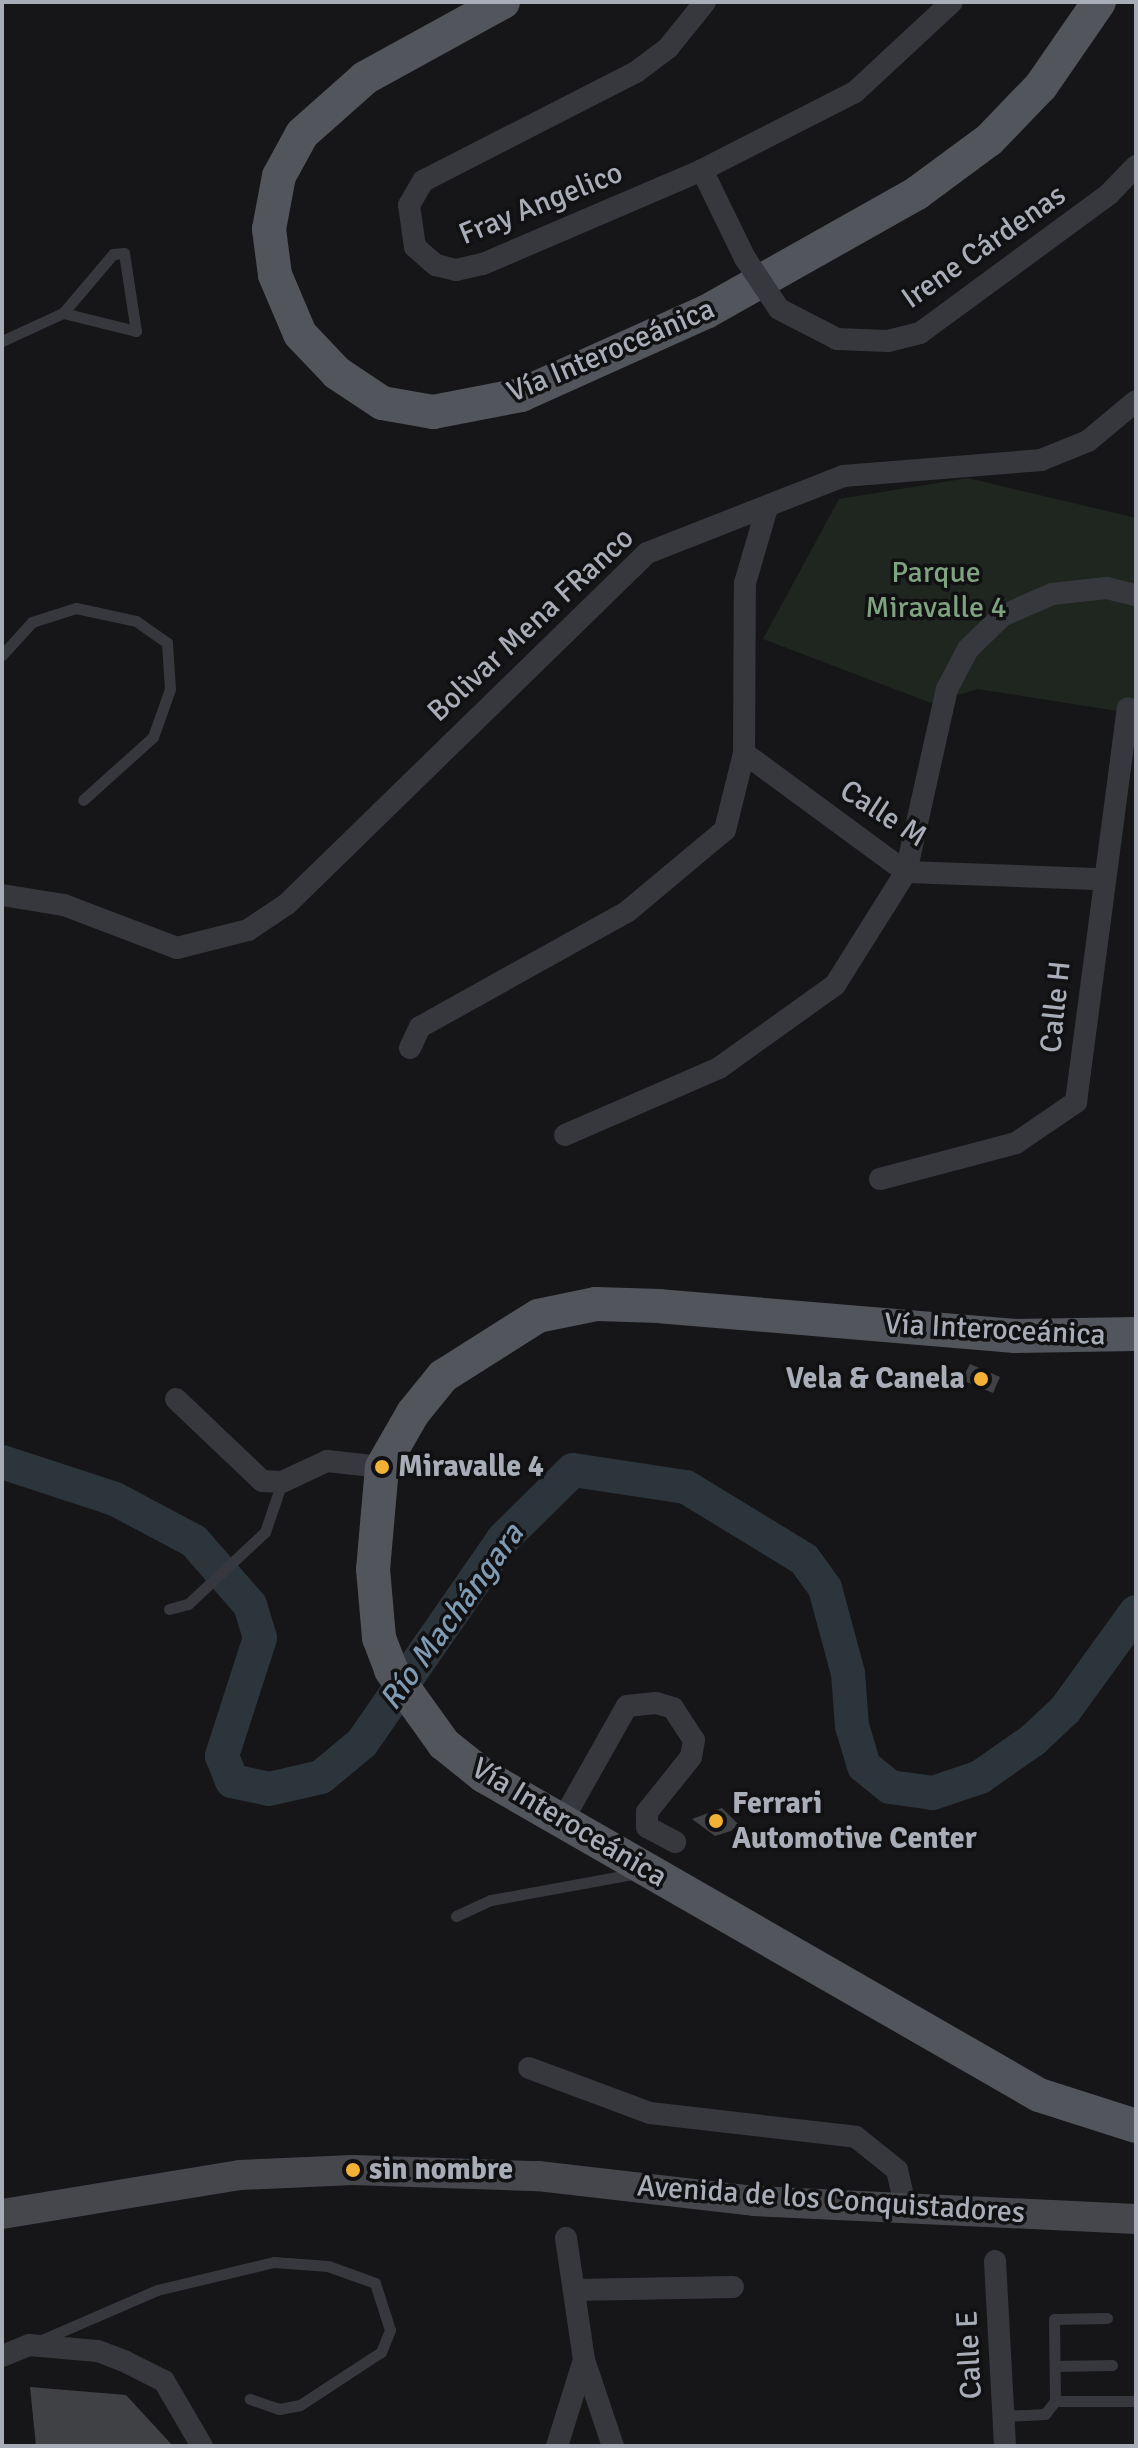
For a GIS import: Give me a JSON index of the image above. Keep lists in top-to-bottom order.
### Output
{
  "streets": {
    "main road": ["Vía Interoceánica"],
    "street": [
      "Fray Angelico",
      "Irene Cárdenas",
      "Bolivar Mena FRanco",
      "Calle M",
      "Calle H",
      "Avenida de los Conquistadores",
      "Calle E"
    ]
  },
  "crossings": [
    ["Fray Angelico", "Irene Cárdenas"],
    ["Calle M", "Calle H"]
  ],
  "water": ["Río Machángara"],
  "parks": ["Parque Miravalle 4"],
  "places": [
    "Vela & Canela",
    "Miravalle 4",
    "Ferrari Automotive Center",
    "sin nombre"
  ]
}
